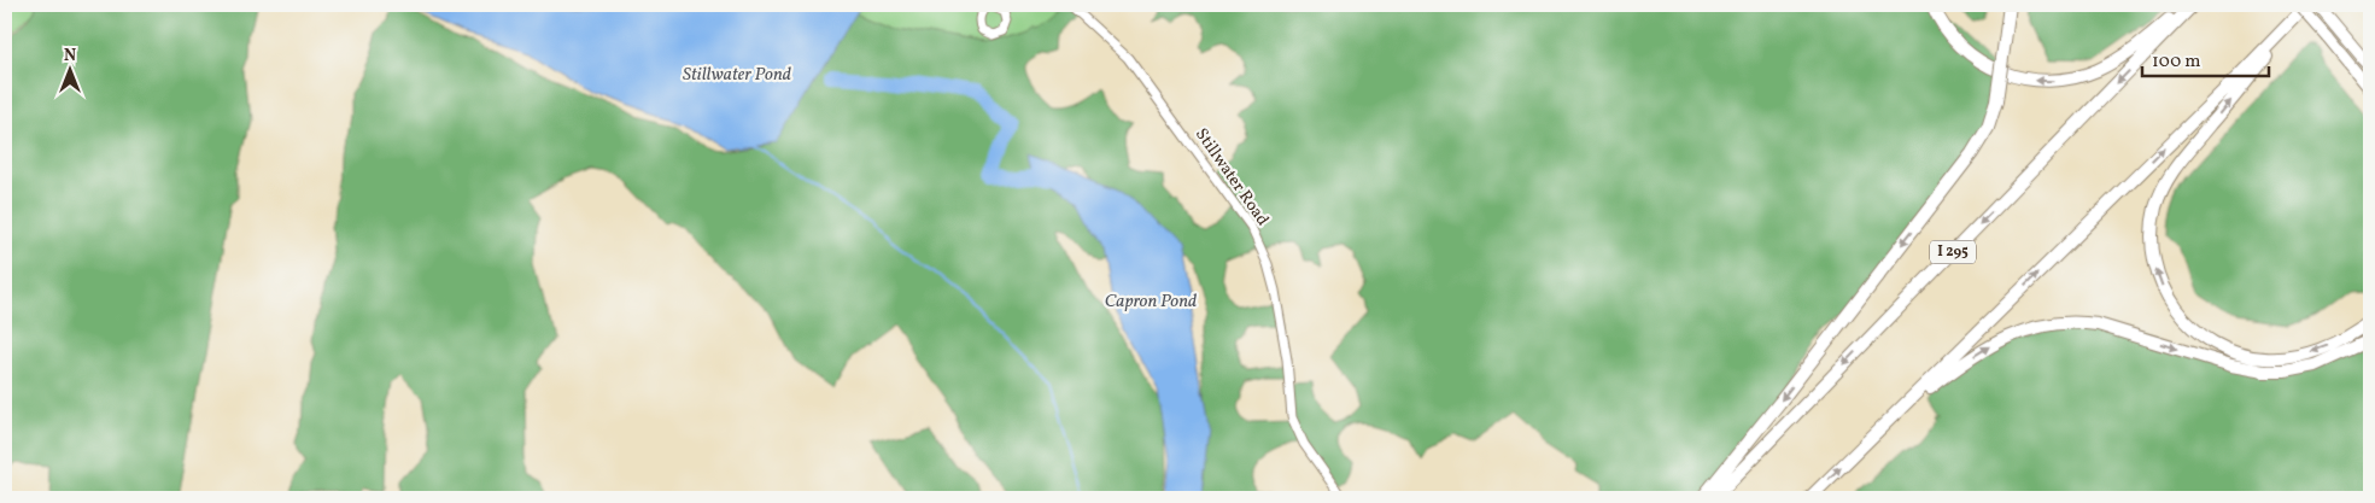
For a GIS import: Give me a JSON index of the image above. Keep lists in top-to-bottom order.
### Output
{
  "streets": {
    "highway": ["I 295"],
    "street": ["Stillwater Road"]
  },
  "water": ["Stillwater Pond", "Capron Pond"],
  "scale_bar": "100 m",
  "north": "top"
}
